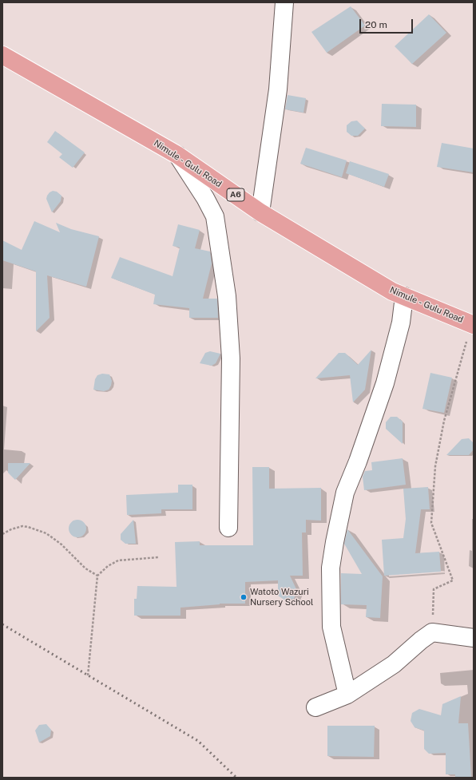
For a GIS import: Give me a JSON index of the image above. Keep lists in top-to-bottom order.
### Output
{
  "streets": {
    "main road": ["Nimule - Gulu Road", "A6"]
  },
  "places": ["Watoto Wazuri Nursery School"],
  "scale_bar": "20 m"
}
